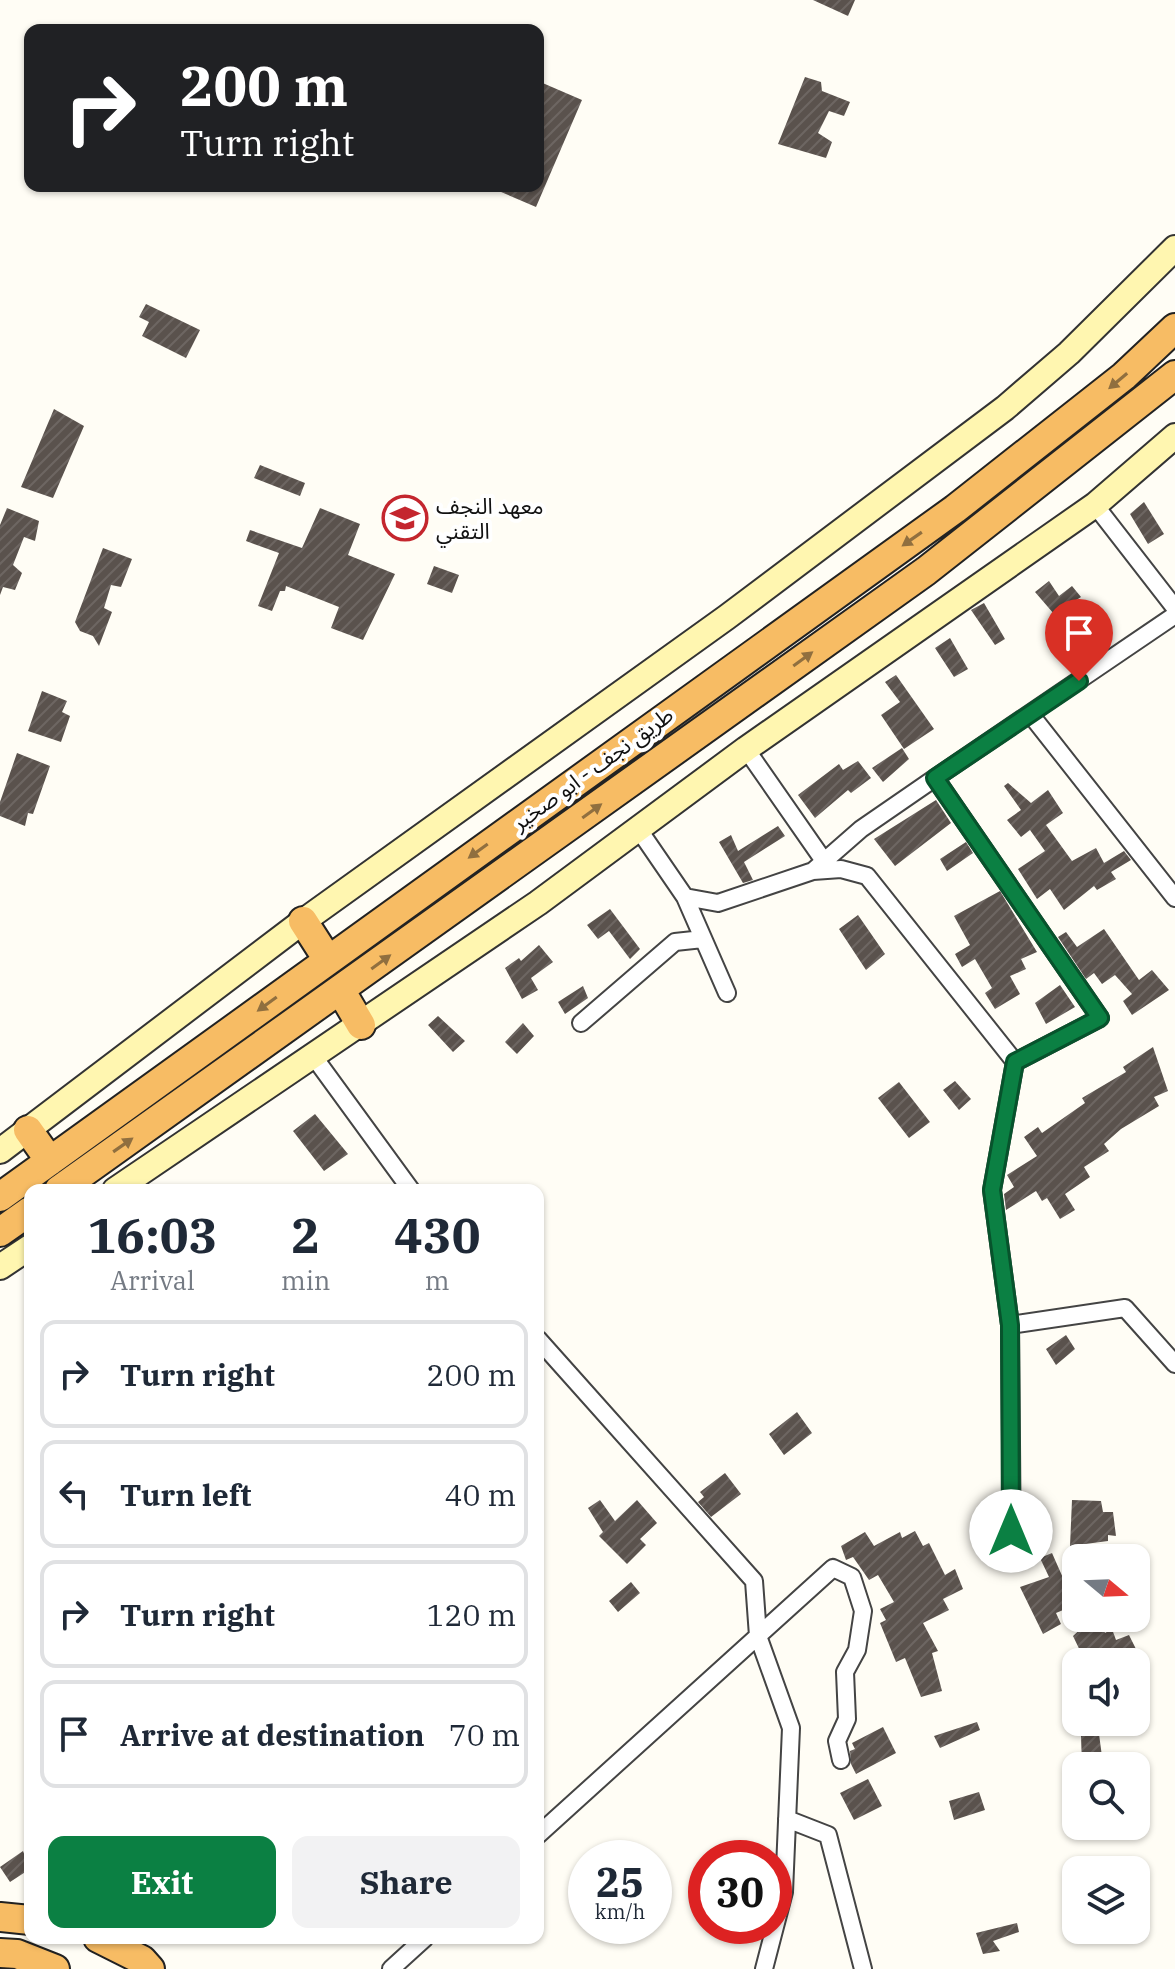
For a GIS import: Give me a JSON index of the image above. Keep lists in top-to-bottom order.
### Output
{
  "streets": {
    "highway": ["طريق نجف - ابو صخير"]
  },
  "places": {
    "school or university": ["معهد النجف التقني"]
  },
  "north": "right",
  "page": {
    "turn": ["200 m", "Turn right"],
    "eta": [
      "16:03",
      "Arrival",
      "2",
      "min",
      "430",
      "m"
    ],
    "list": [
      {
        "name": "Turn right",
        "value": "200 m"
      },
      {
        "name": "Turn left",
        "value": "40 m"
      },
      {
        "name": "Turn right",
        "value": "120 m"
      },
      {
        "name": "Arrive at destination",
        "value": "70 m"
      }
    ],
    "buttons": ["Exit", "Share"],
    "speed": "25 km/h",
    "limit": "30"
  }
}
